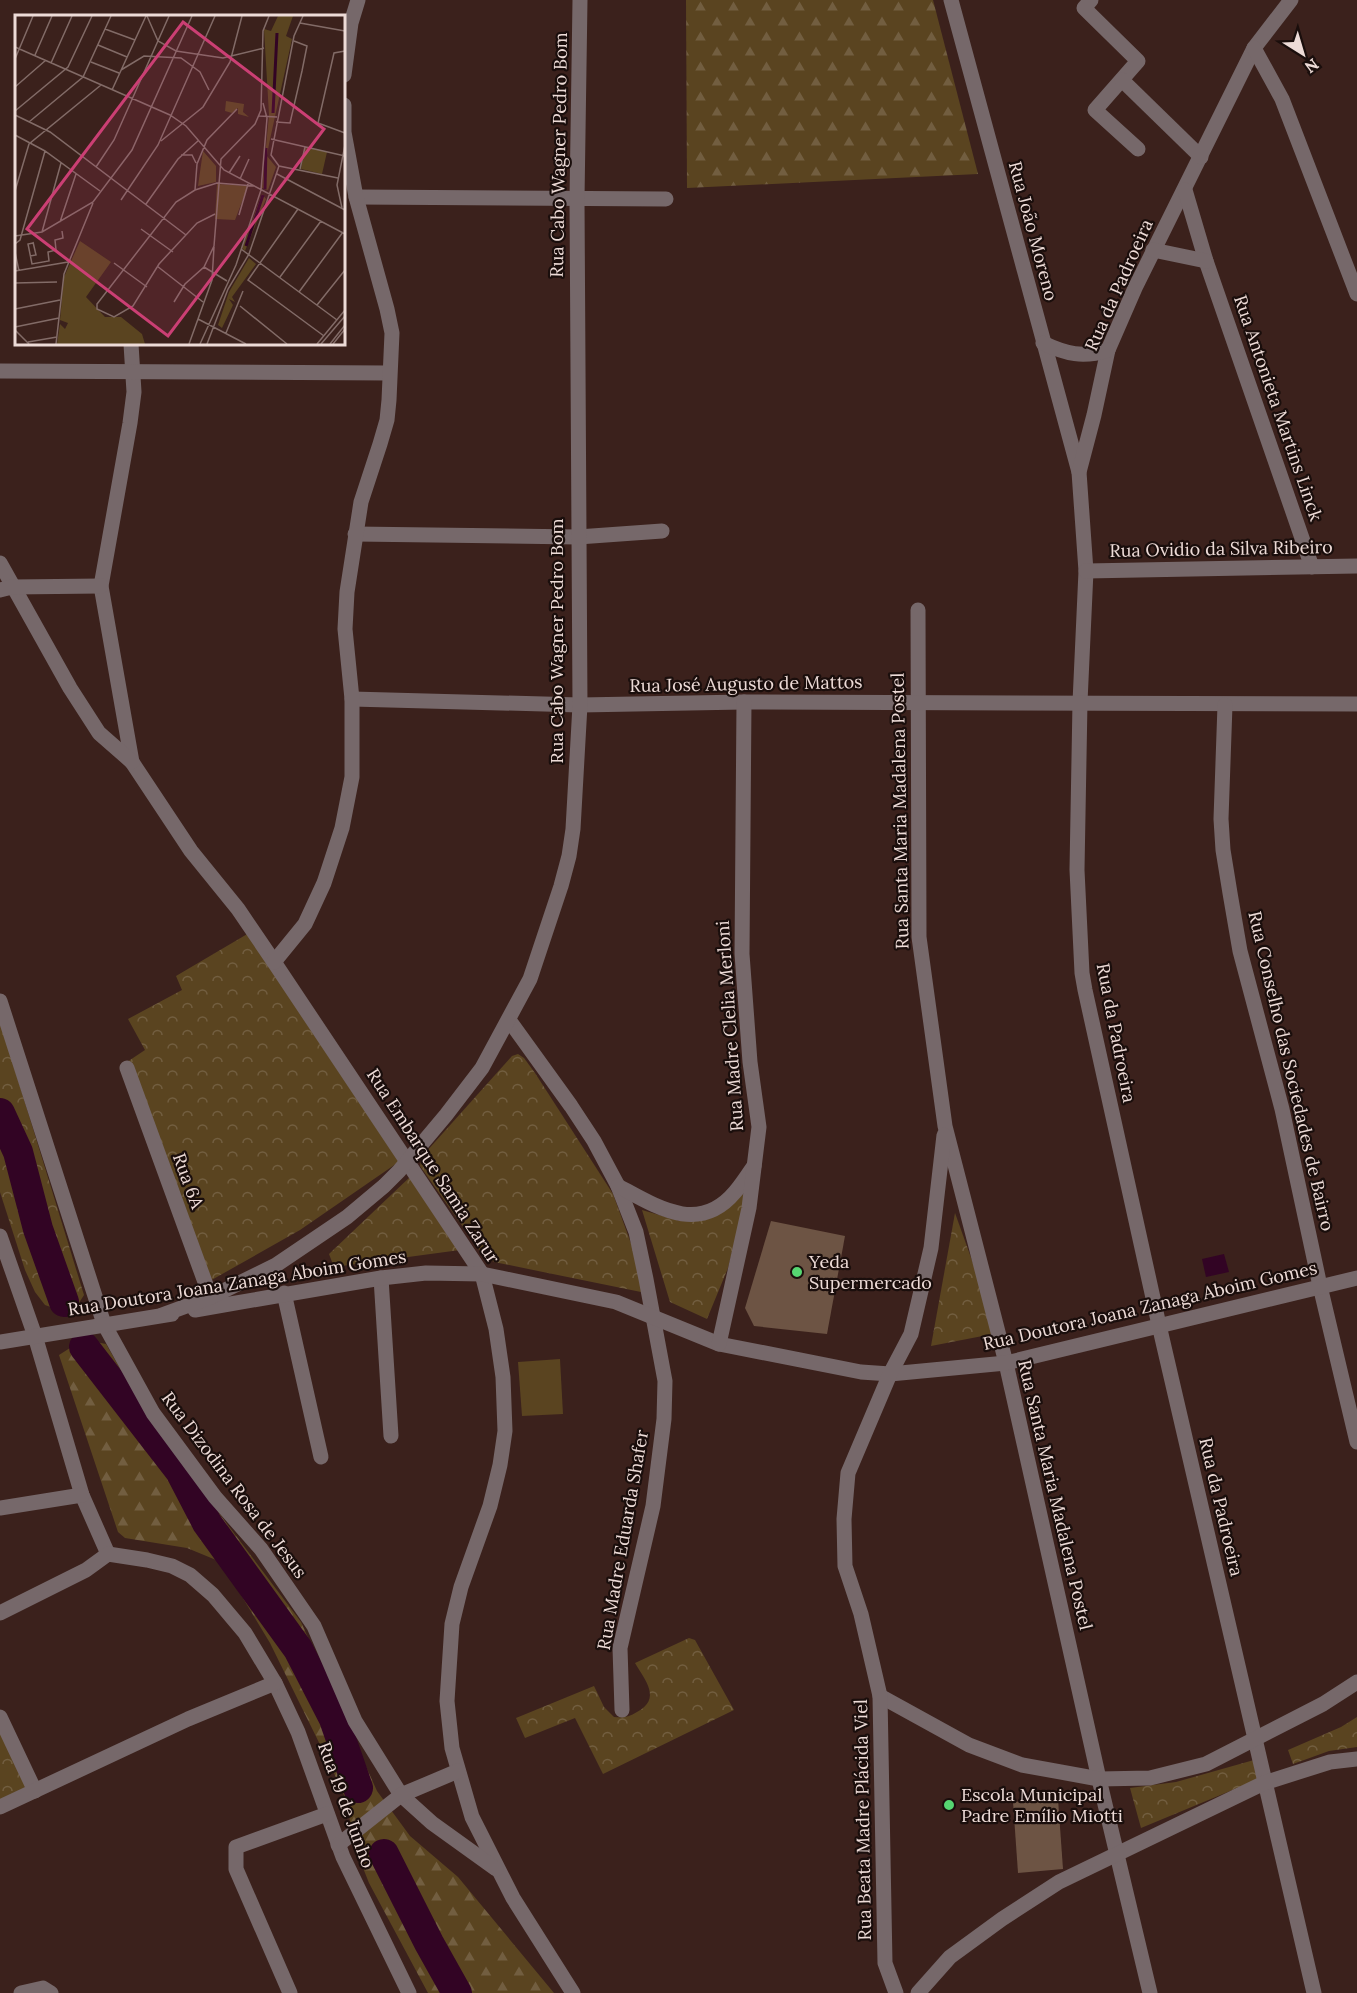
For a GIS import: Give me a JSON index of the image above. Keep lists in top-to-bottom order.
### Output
{
  "streets": {
    "street": [
      "Rua Cabo Wagner Pedro Bom",
      "Rua João Moreno",
      "Rua da Padroeira",
      "Rua Antonieta Martins Linck",
      "Rua Ovidio da Silva Ribeiro",
      "Rua José Augusto de Mattos",
      "Rua Santa Maria Madalena Postel",
      "Rua Madre Clelia Merloni",
      "Rua Conselho das Sociedades de Bairro",
      "Rua Embarque Samia Zarur",
      "Rua 6A",
      "Rua Doutora Joana Zanaga Aboim Gomes",
      "Rua Dizodina Rosa de Jesus",
      "Rua Madre Eduarda Shafer",
      "Rua 19 de Junho",
      "Rua Beata Madre Plácida Viel"
    ]
  },
  "crossings": [
    ["Rua Cabo Wagner Pedro Bom", "Rua José Augusto de Mattos"],
    ["Rua Cabo Wagner Pedro Bom", "Rua Embarque Samia Zarur"],
    ["Rua Cabo Wagner Pedro Bom", "Rua 6A"],
    ["Rua Cabo Wagner Pedro Bom", "Rua Doutora Joana Zanaga Aboim Gomes"],
    ["Rua Cabo Wagner Pedro Bom", "Rua Madre Eduarda Shafer"],
    ["Rua João Moreno", "Rua da Padroeira"],
    ["Rua da Padroeira", "Rua Antonieta Martins Linck"],
    ["Rua da Padroeira", "Rua Ovidio da Silva Ribeiro"],
    ["Rua da Padroeira", "Rua José Augusto de Mattos"],
    ["Rua da Padroeira", "Rua Doutora Joana Zanaga Aboim Gomes"],
    ["Rua Antonieta Martins Linck", "Rua Ovidio da Silva Ribeiro"],
    ["Rua José Augusto de Mattos", "Rua Santa Maria Madalena Postel"],
    ["Rua José Augusto de Mattos", "Rua Madre Clelia Merloni"],
    ["Rua José Augusto de Mattos", "Rua Conselho das Sociedades de Bairro"],
    ["Rua Santa Maria Madalena Postel", "Rua Doutora Joana Zanaga Aboim Gomes"],
    ["Rua Santa Maria Madalena Postel", "Rua Beata Madre Plácida Viel"],
    ["Rua Madre Clelia Merloni", "Rua Doutora Joana Zanaga Aboim Gomes"],
    ["Rua Conselho das Sociedades de Bairro", "Rua Doutora Joana Zanaga Aboim Gomes"],
    ["Rua Embarque Samia Zarur", "Rua Doutora Joana Zanaga Aboim Gomes"],
    ["Rua Embarque Samia Zarur", "Rua Dizodina Rosa de Jesus"],
    ["Rua 6A", "Rua Doutora Joana Zanaga Aboim Gomes"],
    ["Rua Doutora Joana Zanaga Aboim Gomes", "Rua Dizodina Rosa de Jesus"],
    ["Rua Doutora Joana Zanaga Aboim Gomes", "Rua Madre Eduarda Shafer"],
    ["Rua Doutora Joana Zanaga Aboim Gomes", "Rua Beata Madre Plácida Viel"]
  ],
  "places": ["Yeda Supermercado", "Escola Municipal Padre Emílio Miotti"],
  "north": "bottom right"
}
